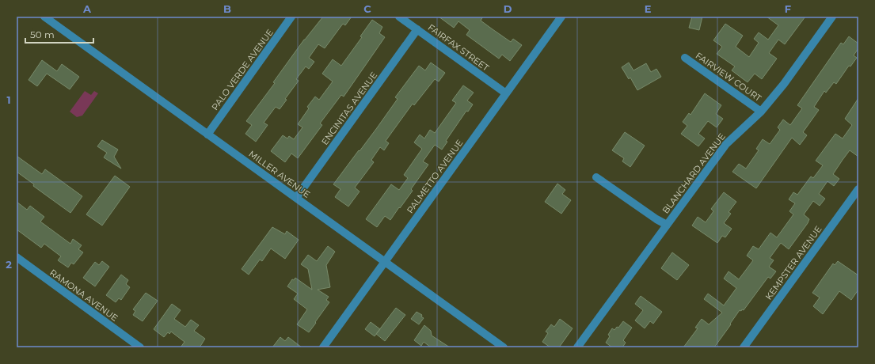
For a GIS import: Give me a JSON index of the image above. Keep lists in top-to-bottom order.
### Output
{
  "streets": {
    "street": [
      "FAIRFAX STREET",
      "PALO VERDE AVENUE",
      "FAIRVIEW COURT",
      "ENCINITAS AVENUE",
      "BLANCHARD AVENUE",
      "MILLER AVENUE",
      "PALMETTO AVENUE",
      "KEMPSTER AVENUE",
      "RAMONA AVENUE"
    ]
  },
  "crossings": [
    ["FAIRFAX STREET", "ENCINITAS AVENUE"],
    ["FAIRFAX STREET", "PALMETTO AVENUE"],
    ["PALO VERDE AVENUE", "MILLER AVENUE"],
    ["FAIRVIEW COURT", "BLANCHARD AVENUE"],
    ["ENCINITAS AVENUE", "MILLER AVENUE"],
    ["MILLER AVENUE", "PALMETTO AVENUE"]
  ],
  "scale_bar": "50 m",
  "grid": {
    "columns": [
      "A",
      "B",
      "C",
      "D",
      "E",
      "F"
    ],
    "rows": ["1", "2"]
  }
}
